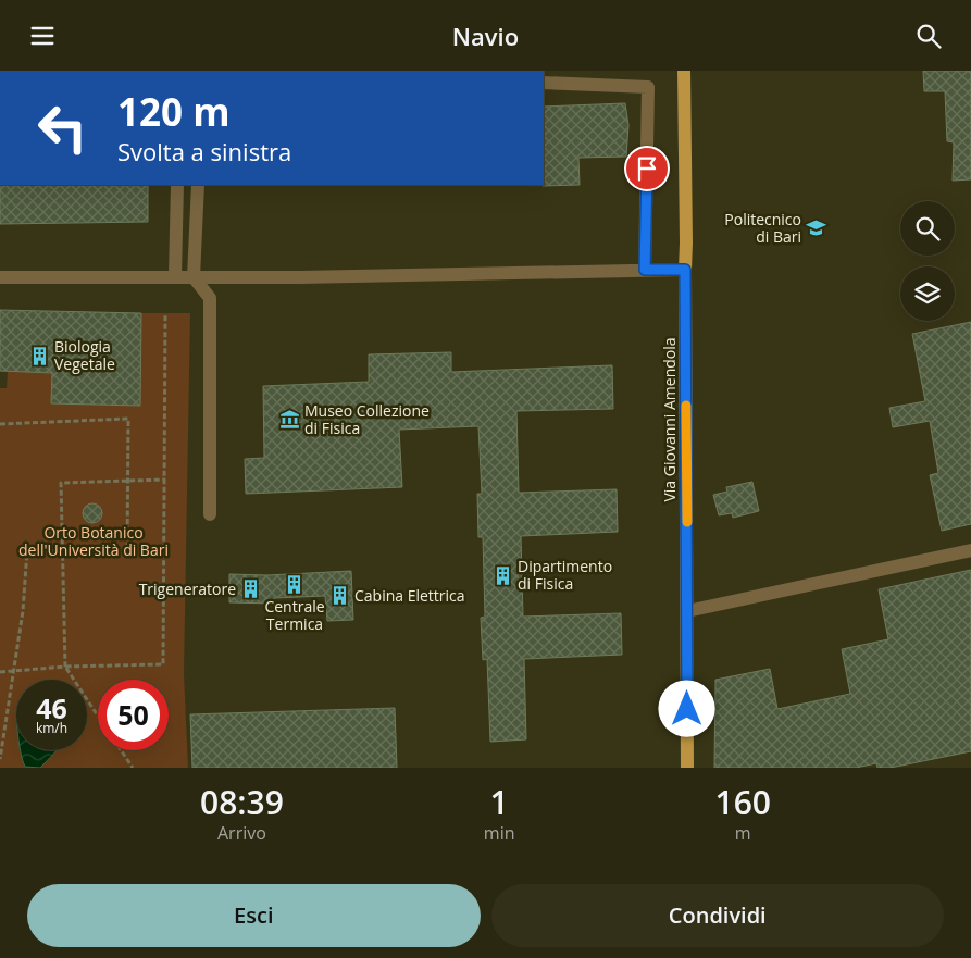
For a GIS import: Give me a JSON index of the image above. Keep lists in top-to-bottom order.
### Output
{
  "streets": {
    "main road": ["Via Giovanni Amendola"]
  },
  "parks": ["Orto Botanico dell'Università di Bari"],
  "places": {
    "school or university": ["Politecnico di Bari"],
    "building": [
      "Biologia Vegetale",
      "Dipartimento di Fisica",
      "Centrale Termica",
      "Trigeneratore",
      "Cabina Elettrica"
    ],
    "museum": ["Museo Collezione di Fisica"]
  },
  "page": {
    "header": "Navio",
    "turn": ["120 m", "Svolta a sinistra"],
    "speed": "46 km/h",
    "limit": "50",
    "eta": [
      "08:39",
      "Arrivo",
      "1",
      "min",
      "160",
      "m"
    ],
    "buttons": ["Esci", "Condividi"]
  }
}
